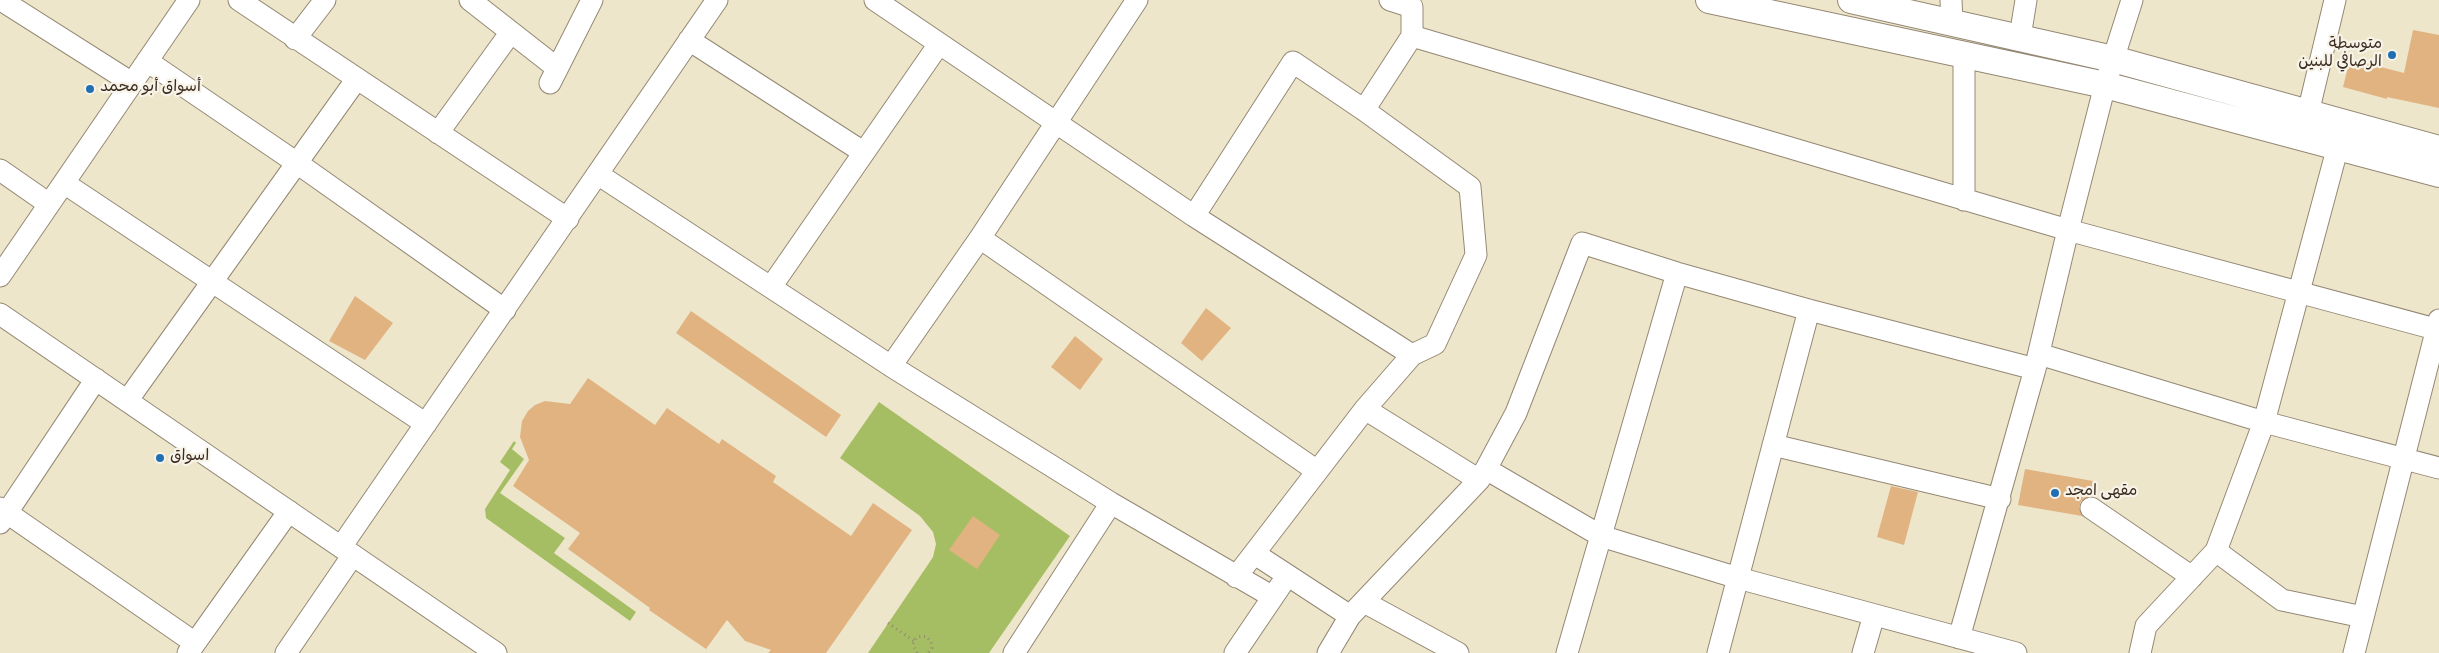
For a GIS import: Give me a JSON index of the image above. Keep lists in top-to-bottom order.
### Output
{
  "places": [
    "متوسطة الرصافي للبنين",
    "أسواق أبو محمد",
    "اسواق",
    "مقهى امجد"
  ]
}
